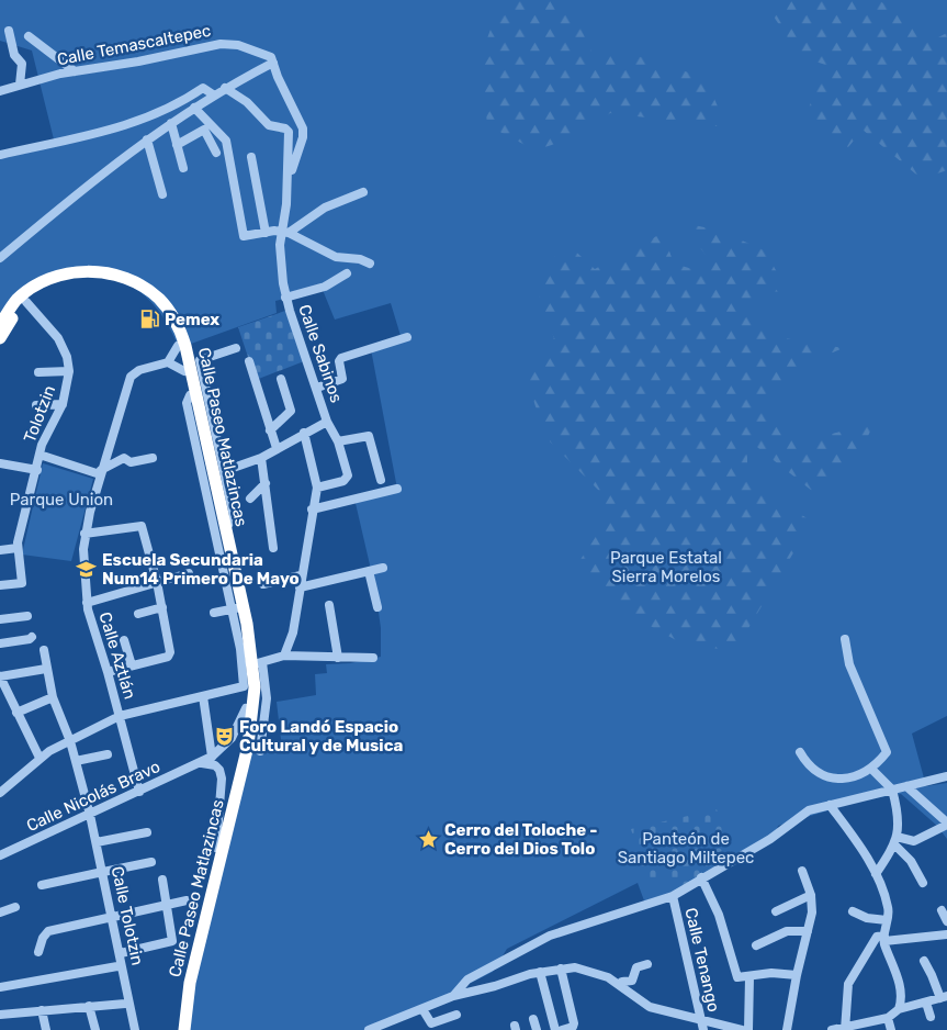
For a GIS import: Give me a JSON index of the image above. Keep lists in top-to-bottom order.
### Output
{
  "streets": {
    "highway": ["Calle Paseo Matlazincas"],
    "street": [
      "Calle Temascaltepec",
      "Calle Sabinos",
      "Tolotzin",
      "Calle Aztlán",
      "Calle Nicolás Bravo",
      "Calle Tolotzin",
      "Calle Tenango"
    ]
  },
  "crossings": [
    ["Tolotzin", "Calle Paseo Matlazincas"],
    ["Calle Paseo Matlazincas", "Calle Nicolás Bravo"],
    ["Calle Aztlán", "Calle Nicolás Bravo"],
    ["Calle Nicolás Bravo", "Calle Tolotzin"]
  ],
  "parks": ["Parque Union", "Parque Estatal Sierra Morelos", "Panteón de Santiago Miltepec"],
  "places": {
    "fuel station": ["Pemex"],
    "school or university": ["Escuela Secundaria Num14 Primero De Mayo"],
    "theatre": ["Foro Landó Espacio Cultural y de Musica"],
    "place": ["Cerro del Toloche - Cerro del Dios Tolo"]
  }
}
